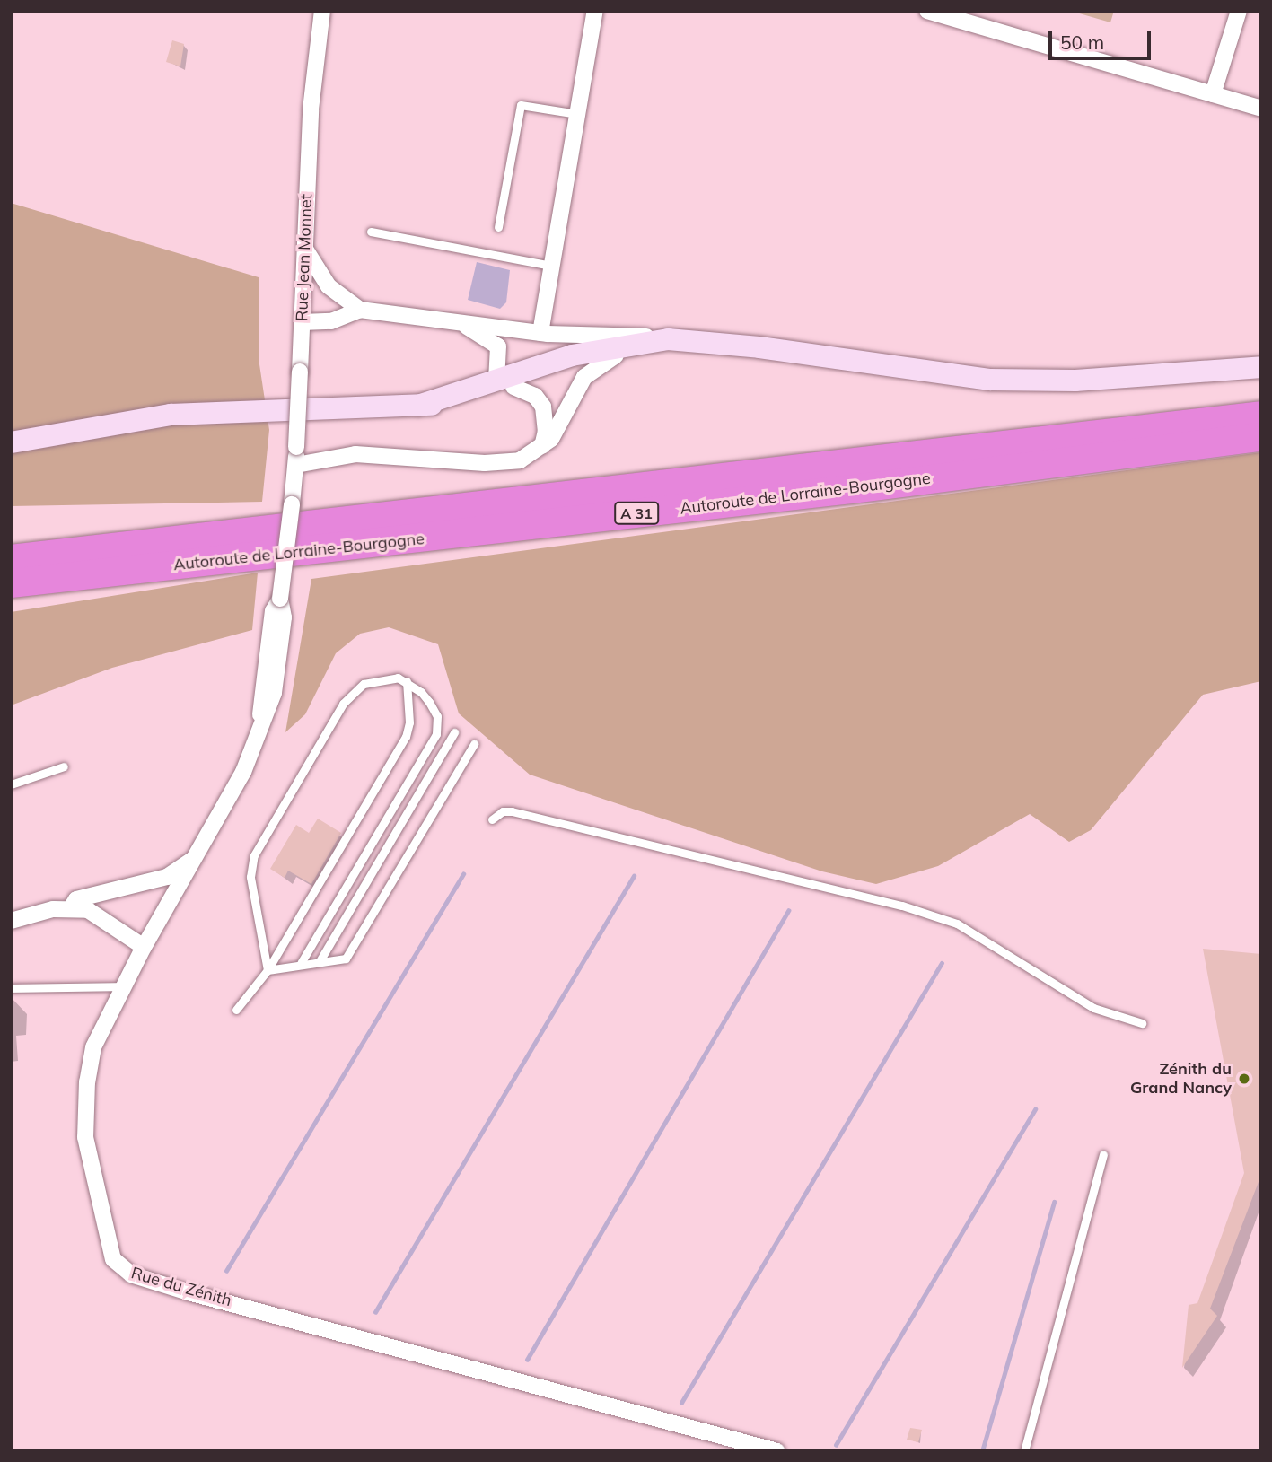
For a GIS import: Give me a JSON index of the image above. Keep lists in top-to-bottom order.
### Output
{
  "streets": {
    "highway": ["Autoroute de Lorraine-Bourgogne", "A 31"],
    "street": ["Rue Jean Monnet", "Rue du Zénith"]
  },
  "crossings": [
    ["Rue Jean Monnet", "Rue du Zénith"]
  ],
  "places": ["Zénith du Grand Nancy"],
  "scale_bar": "50 m"
}
